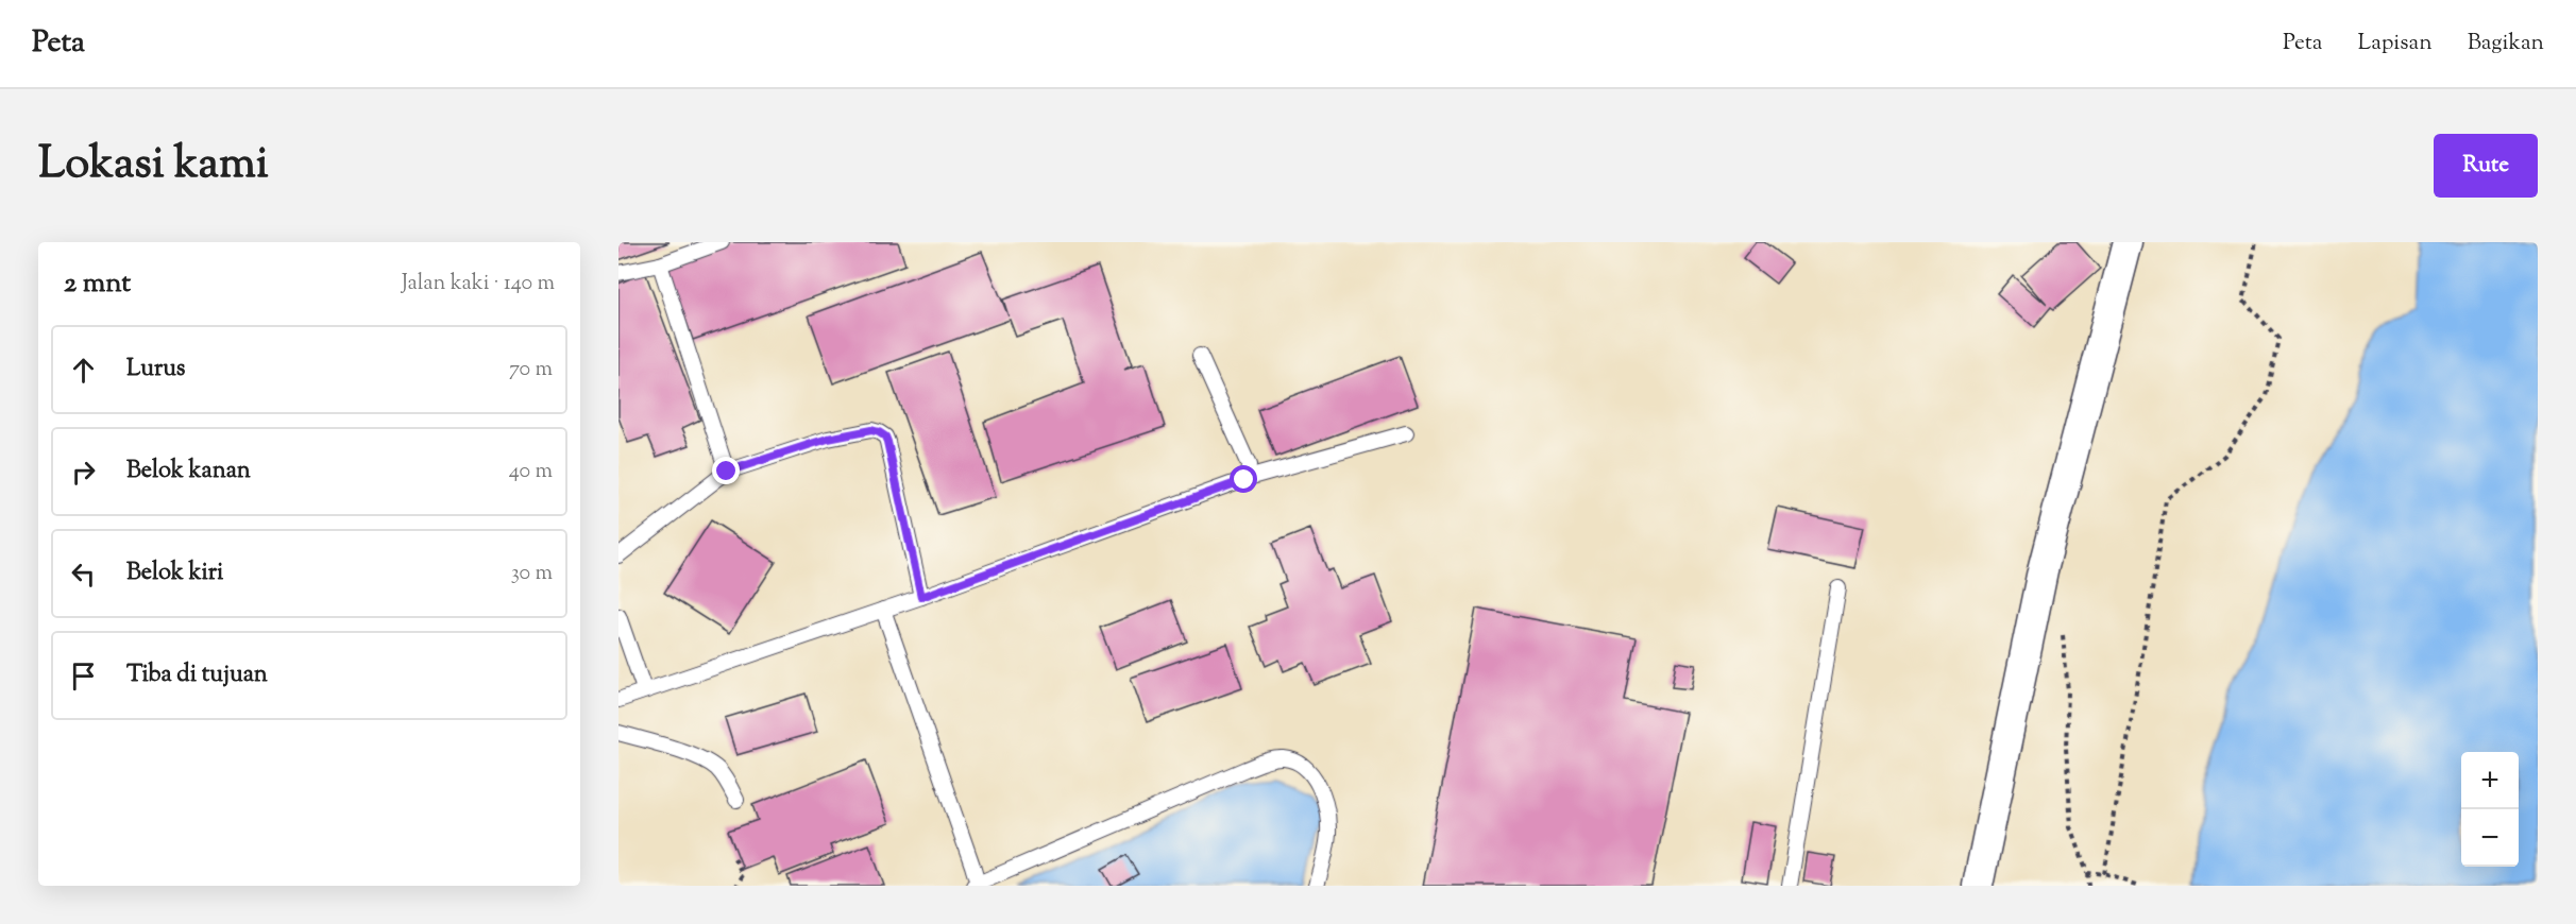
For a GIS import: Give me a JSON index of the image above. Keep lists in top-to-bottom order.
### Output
{
  "page": {
    "header": "Peta",
    "nav": ["Peta", "Lapisan", "Bagikan"],
    "title": "Lokasi kami",
    "buttons": "Rute",
    "heading": ["2 mnt", "Jalan kaki · 140 m"],
    "list": [
      ["Lurus", "70 m"],
      ["Belok kanan", "40 m"],
      ["Belok kiri", "30 m"],
      "Tiba di tujuan"
    ],
    "map_buttons": ["+", "−"]
  }
}
